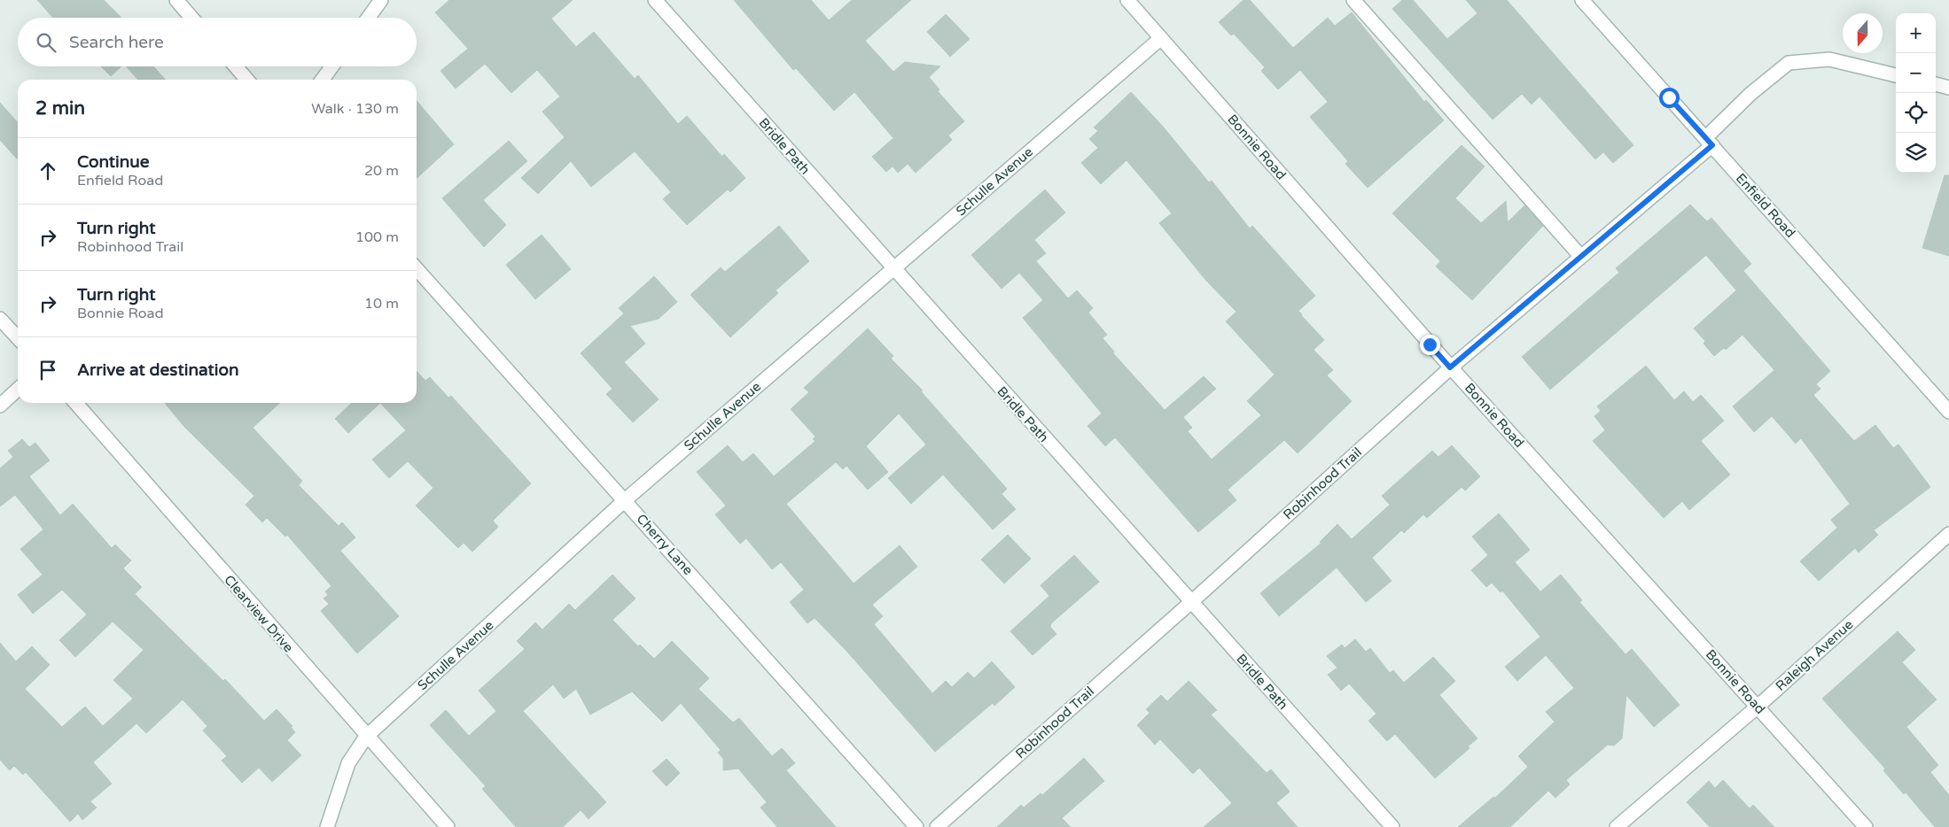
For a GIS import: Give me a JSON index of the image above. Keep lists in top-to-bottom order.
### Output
{
  "streets": {
    "street": [
      "Bridle Path",
      "Bonnie Road",
      "Schulle Avenue",
      "Enfield Road",
      "Robinhood Trail",
      "Cherry Lane",
      "Clearview Drive",
      "Raleigh Avenue"
    ]
  },
  "crossings": [
    ["Bridle Path", "Schulle Avenue"],
    ["Bridle Path", "Robinhood Trail"],
    ["Bonnie Road", "Schulle Avenue"],
    ["Bonnie Road", "Robinhood Trail"],
    ["Bonnie Road", "Raleigh Avenue"],
    ["Schulle Avenue", "Cherry Lane"],
    ["Schulle Avenue", "Clearview Drive"],
    ["Enfield Road", "Robinhood Trail"]
  ],
  "north": "bottom",
  "page": {
    "map_buttons": ["+", "−"],
    "search": "Search here",
    "heading": ["2 min", "Walk · 130 m"],
    "list": [
      ["Continue", "Enfield Road", "20 m"],
      ["Turn right", "Robinhood Trail", "100 m"],
      ["Turn right", "Bonnie Road", "10 m"],
      "Arrive at destination"
    ]
  }
}
